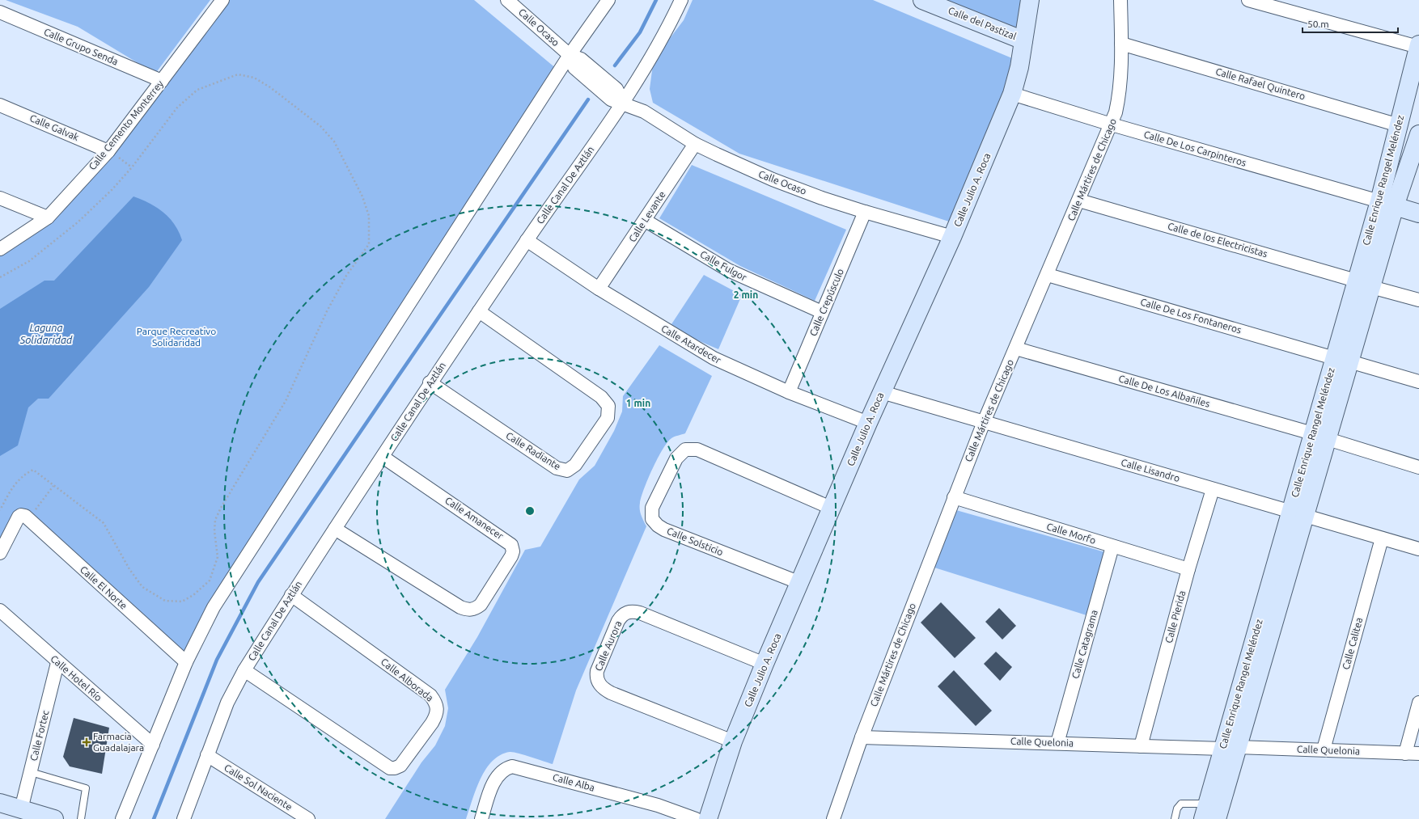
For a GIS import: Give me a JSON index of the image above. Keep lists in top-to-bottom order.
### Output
{
  "streets": {
    "street": [
      "Calle del Pastizal",
      "Calle Ocaso",
      "Calle Grupo Senda",
      "Calle Rafael Quintero",
      "Calle Cemento Monterrey",
      "Calle Galvak",
      "Calle De Los Carpinteros",
      "Calle Mártires de Chicago",
      "Calle Enrique Rangel Meléndez",
      "Calle Canal De Aztlán",
      "Calle Julio A. Roca",
      "Calle Levante",
      "Calle de los Electricistas",
      "Calle Fulgor",
      "Calle Crepúsculo",
      "Calle De Los Fontaneros",
      "Calle Atardecer",
      "Calle De Los Albañiles",
      "Calle Radiante",
      "Calle Lisandro",
      "Calle Amanecer",
      "Calle Morfo",
      "Calle Solsticio",
      "Calle El Norte",
      "Calle Pierida",
      "Calle Calitea",
      "Calle Catagrama",
      "Calle Aurora",
      "Calle Hotel Río",
      "Calle Alborada",
      "Calle Fortec",
      "Calle Quelonia",
      "Calle Alba",
      "Calle Sol Naciente"
    ]
  },
  "crossings": [
    ["Calle del Pastizal", "Calle Julio A. Roca"],
    ["Calle Ocaso", "Calle Canal De Aztlán"],
    ["Calle Ocaso", "Calle Julio A. Roca"],
    ["Calle Ocaso", "Calle Levante"],
    ["Calle Ocaso", "Calle Crepúsculo"],
    ["Calle Grupo Senda", "Calle Cemento Monterrey"],
    ["Calle Rafael Quintero", "Calle Mártires de Chicago"],
    ["Calle Rafael Quintero", "Calle Enrique Rangel Meléndez"],
    ["Calle Cemento Monterrey", "Calle Galvak"],
    ["Calle De Los Carpinteros", "Calle Mártires de Chicago"],
    ["Calle De Los Carpinteros", "Calle Enrique Rangel Meléndez"],
    ["Calle De Los Carpinteros", "Calle Julio A. Roca"],
    ["Calle Mártires de Chicago", "Calle de los Electricistas"],
    ["Calle Mártires de Chicago", "Calle De Los Fontaneros"],
    ["Calle Mártires de Chicago", "Calle De Los Albañiles"],
    ["Calle Mártires de Chicago", "Calle Lisandro"],
    ["Calle Mártires de Chicago", "Calle Morfo"],
    ["Calle Mártires de Chicago", "Calle Quelonia"],
    ["Calle Enrique Rangel Meléndez", "Calle de los Electricistas"],
    ["Calle Enrique Rangel Meléndez", "Calle De Los Fontaneros"],
    ["Calle Enrique Rangel Meléndez", "Calle De Los Albañiles"],
    ["Calle Enrique Rangel Meléndez", "Calle Lisandro"],
    ["Calle Enrique Rangel Meléndez", "Calle Quelonia"],
    ["Calle Canal De Aztlán", "Calle Atardecer"],
    ["Calle Canal De Aztlán", "Calle Radiante"],
    ["Calle Canal De Aztlán", "Calle Amanecer"],
    ["Calle Canal De Aztlán", "Calle Alborada"],
    ["Calle Canal De Aztlán", "Calle Sol Naciente"],
    ["Calle Julio A. Roca", "Calle Atardecer"],
    ["Calle Julio A. Roca", "Calle Lisandro"],
    ["Calle Julio A. Roca", "Calle Solsticio"],
    ["Calle Julio A. Roca", "Calle Aurora"],
    ["Calle Levante", "Calle Fulgor"],
    ["Calle Levante", "Calle Atardecer"],
    ["Calle Fulgor", "Calle Crepúsculo"],
    ["Calle Crepúsculo", "Calle Atardecer"],
    ["Calle Lisandro", "Calle Pierida"],
    ["Calle Lisandro", "Calle Calitea"],
    ["Calle Morfo", "Calle Pierida"],
    ["Calle Morfo", "Calle Catagrama"],
    ["Calle Pierida", "Calle Quelonia"],
    ["Calle Calitea", "Calle Quelonia"],
    ["Calle Catagrama", "Calle Quelonia"],
    ["Calle Hotel Río", "Calle Fortec"]
  ],
  "water": ["Laguna Solidaridad"],
  "parks": ["Parque Recreativo Solidaridad"],
  "places": {
    "health": ["Farmacia Guadalajara"]
  },
  "scale_bar": "50 m",
  "rings": ["2 min", "1 min"]
}
